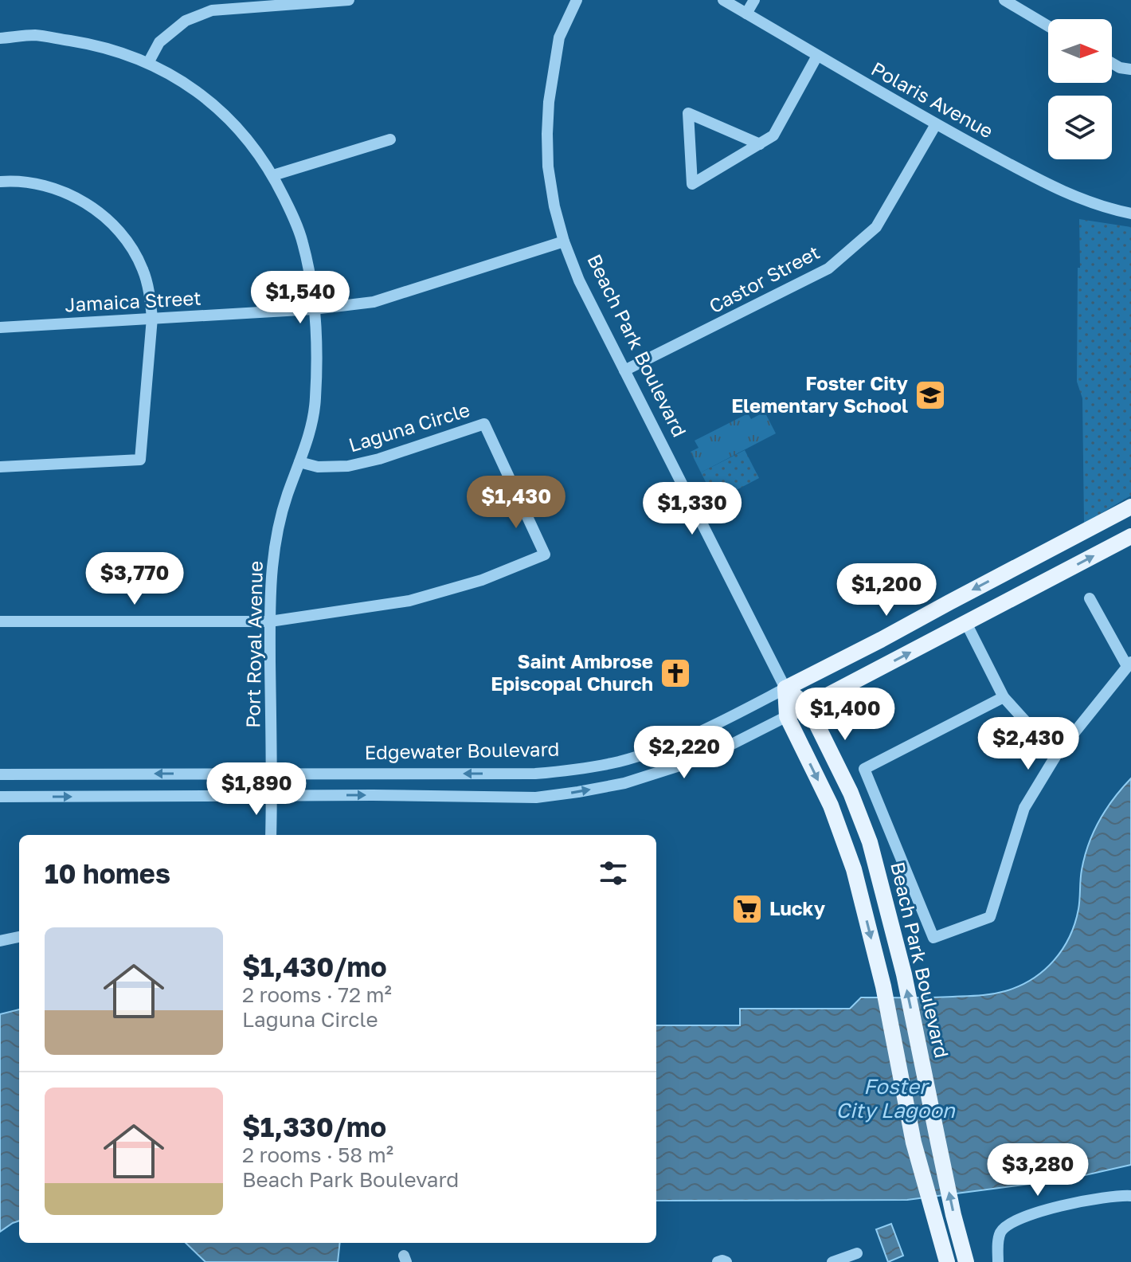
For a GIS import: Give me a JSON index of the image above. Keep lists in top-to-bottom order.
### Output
{
  "streets": {
    "main road": ["Beach Park Boulevard", "Edgewater Boulevard"],
    "street": [
      "Polaris Avenue",
      "Castor Street",
      "Jamaica Street",
      "Laguna Circle",
      "Port Royal Avenue"
    ]
  },
  "crossings": [
    ["Polaris Avenue", "Castor Street"],
    ["Castor Street", "Beach Park Boulevard"],
    ["Jamaica Street", "Beach Park Boulevard"],
    ["Jamaica Street", "Port Royal Avenue"],
    ["Beach Park Boulevard", "Edgewater Boulevard"],
    ["Laguna Circle", "Port Royal Avenue"],
    ["Port Royal Avenue", "Edgewater Boulevard"]
  ],
  "water": ["Foster City Lagoon"],
  "places": {
    "school or university": ["Foster City Elementary School"],
    "church": ["Saint Ambrose Episcopal Church"],
    "supermarket": ["Lucky"]
  },
  "north": "right",
  "page": {
    "price": [
      "$1,540",
      "$1,430",
      "$1,330",
      "$3,770",
      "$1,200",
      "$1,400",
      "$2,430",
      "$2,220",
      "$1,890",
      "$3,280"
    ],
    "heading": "10 homes",
    "list": [
      {
        "name": "$1,430/mo",
        "note": "2 rooms · 72 m² · Laguna Circle"
      },
      {
        "name": "$1,330/mo",
        "note": "2 rooms · 58 m² · Beach Park Boulevard"
      }
    ]
  }
}
